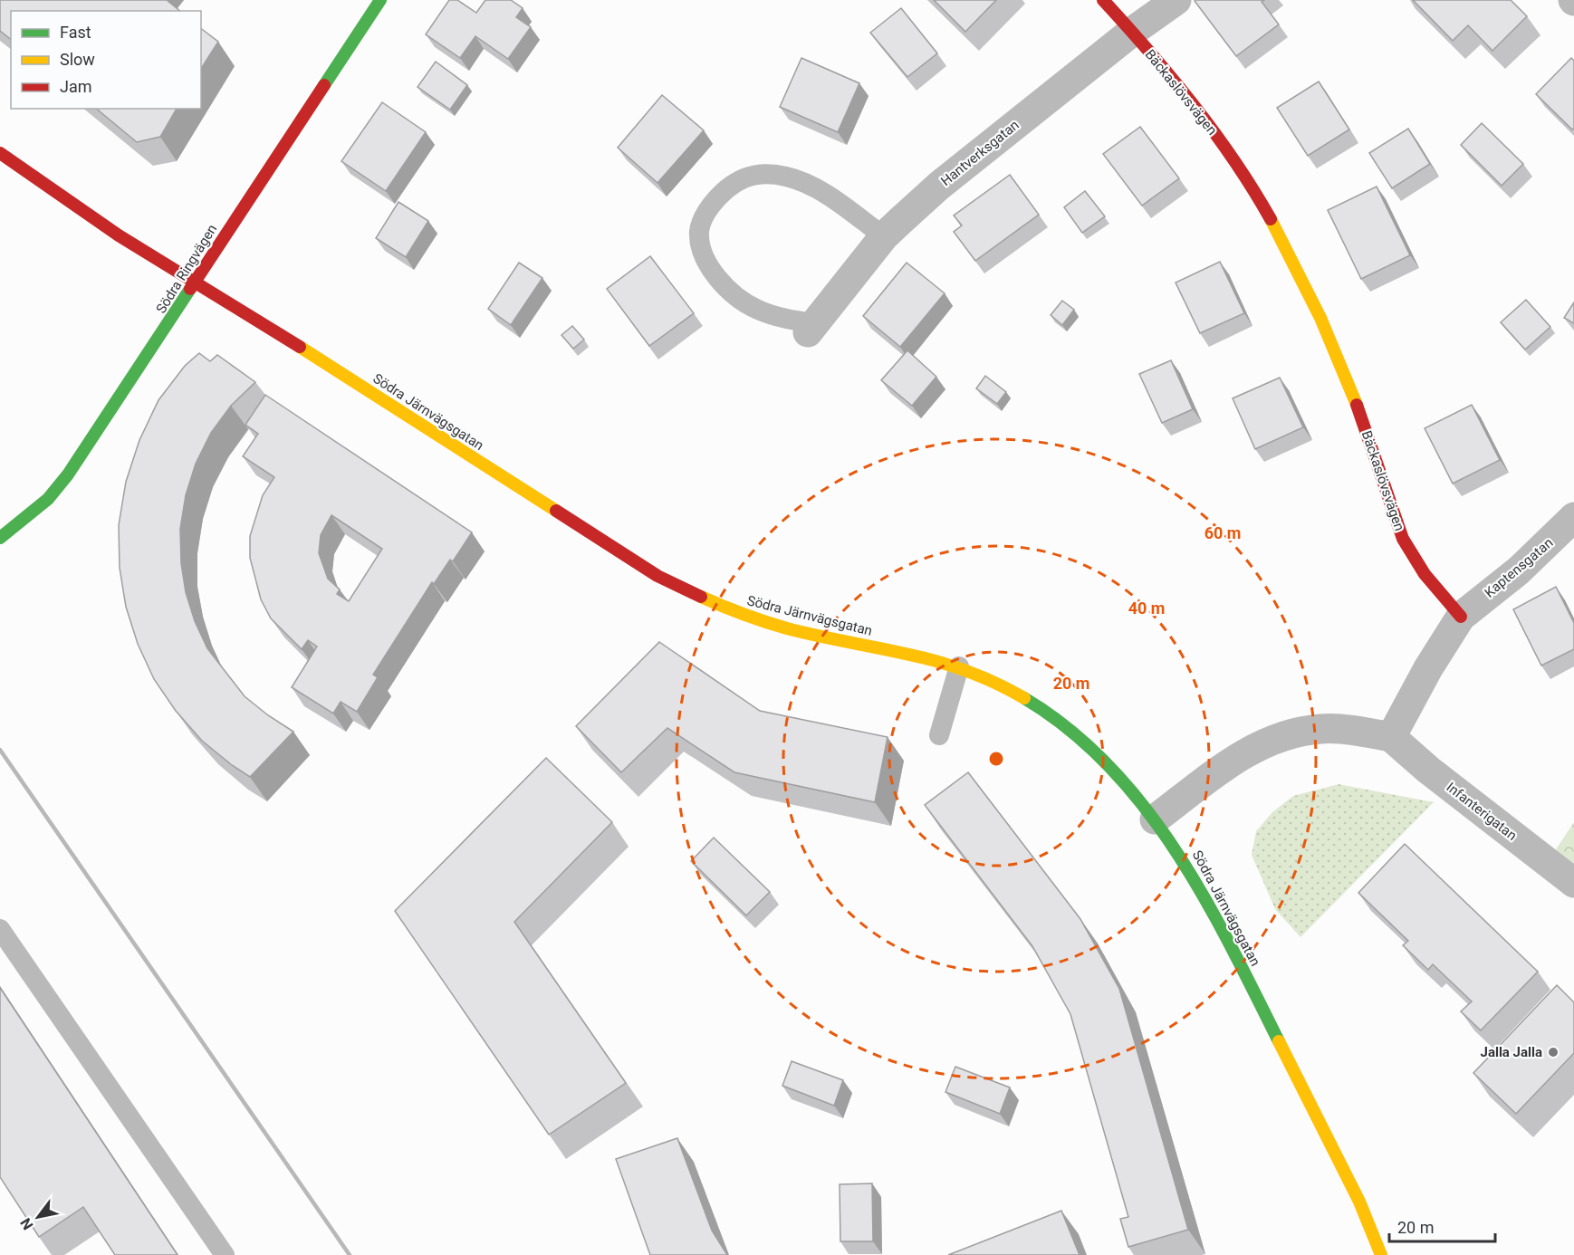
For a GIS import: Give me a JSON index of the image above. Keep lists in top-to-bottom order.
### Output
{
  "streets": {
    "street": [
      "Bäckaslövsvägen",
      "Hantverksgatan",
      "Södra Ringvägen",
      "Södra Järnvägsgatan",
      "Kaptensgatan",
      "Infanterigatan"
    ]
  },
  "crossings": [
    ["Bäckaslövsvägen", "Hantverksgatan"],
    ["Bäckaslövsvägen", "Kaptensgatan"],
    ["Södra Ringvägen", "Södra Järnvägsgatan"]
  ],
  "places": ["Jalla Jalla"],
  "legend": ["Fast", "Slow", "Jam"],
  "scale_bar": "20 m",
  "north": "bottom left",
  "rings": ["60 m", "40 m", "20 m"]
}
